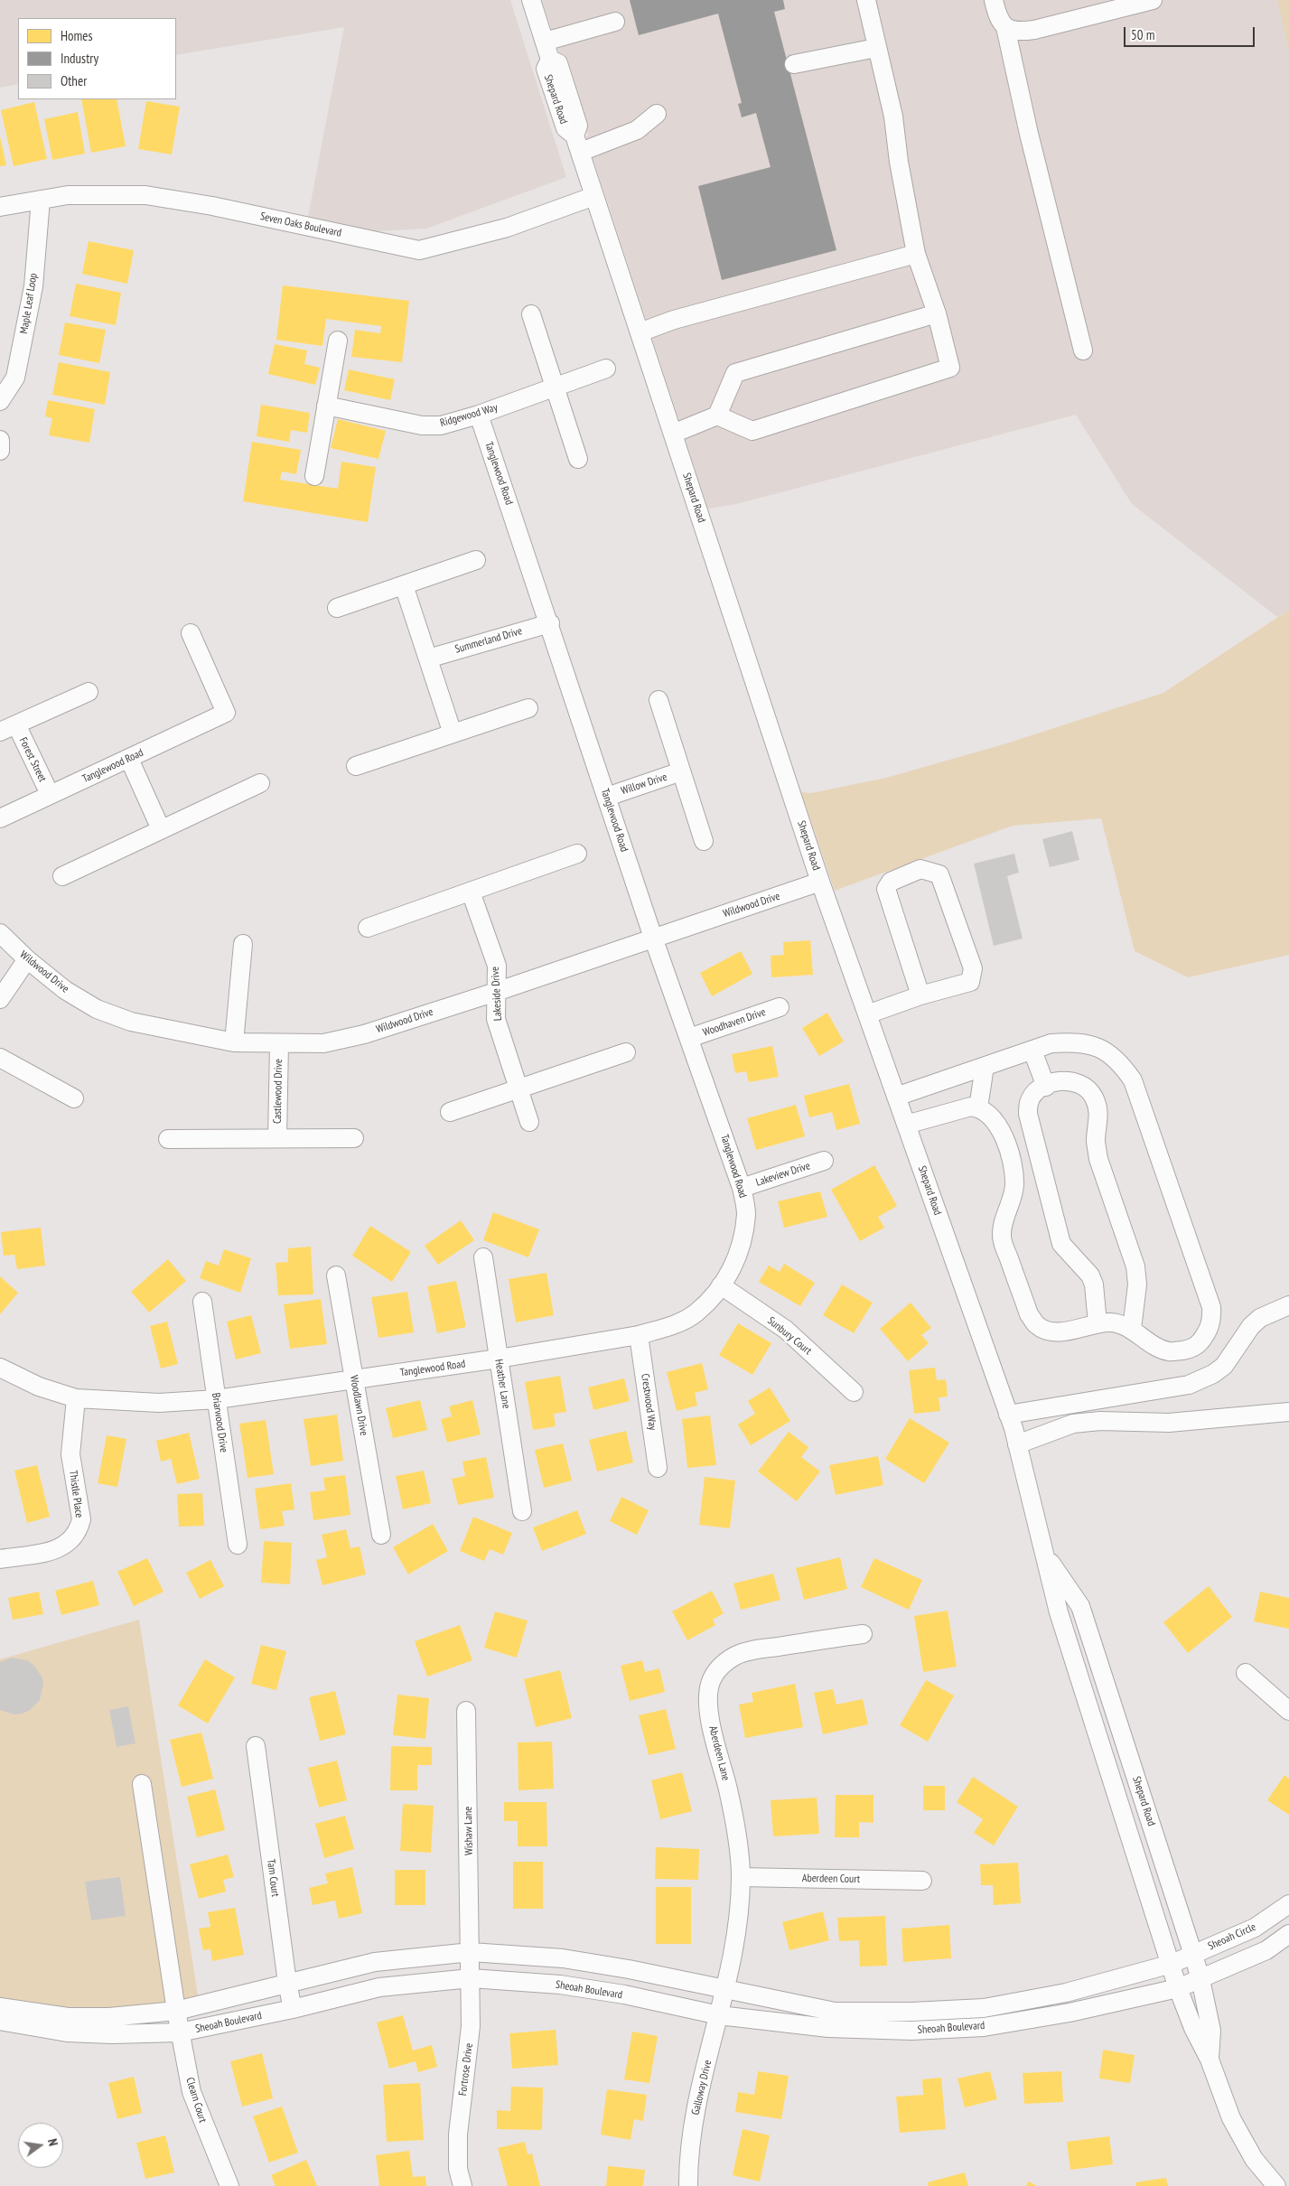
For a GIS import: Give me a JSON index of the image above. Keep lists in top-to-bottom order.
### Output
{
  "streets": {
    "street": [
      "Shepard Road",
      "Seven Oaks Boulevard",
      "Maple Leaf Loop",
      "Ridgewood Way",
      "Tanglewood Road",
      "Summerland Drive",
      "Forest Street",
      "Willow Drive",
      "Wildwood Drive",
      "Lakeside Drive",
      "Woodhaven Drive",
      "Castlewood Drive",
      "Lakeview Drive",
      "Sunbury Court",
      "Heather Lane",
      "Crestwood Way",
      "Woodlawn Drive",
      "Briarwood Drive",
      "Thistle Place",
      "Aberdeen Lane",
      "Wishaw Lane",
      "Tam Court",
      "Aberdeen Court",
      "Sheoah Circle",
      "Sheoah Boulevard",
      "Fortrose Drive",
      "Galloway Drive",
      "Clearn Court"
    ]
  },
  "crossings": [
    ["Shepard Road", "Seven Oaks Boulevard"],
    ["Shepard Road", "Wildwood Drive"],
    ["Shepard Road", "Sheoah Circle"],
    ["Shepard Road", "Sheoah Boulevard"],
    ["Seven Oaks Boulevard", "Maple Leaf Loop"],
    ["Ridgewood Way", "Tanglewood Road"],
    ["Tanglewood Road", "Summerland Drive"],
    ["Tanglewood Road", "Forest Street"],
    ["Tanglewood Road", "Willow Drive"],
    ["Tanglewood Road", "Wildwood Drive"],
    ["Tanglewood Road", "Woodhaven Drive"],
    ["Tanglewood Road", "Lakeview Drive"],
    ["Tanglewood Road", "Sunbury Court"],
    ["Tanglewood Road", "Heather Lane"],
    ["Tanglewood Road", "Crestwood Way"],
    ["Tanglewood Road", "Woodlawn Drive"],
    ["Tanglewood Road", "Briarwood Drive"],
    ["Tanglewood Road", "Thistle Place"],
    ["Wildwood Drive", "Lakeside Drive"],
    ["Wildwood Drive", "Castlewood Drive"],
    ["Aberdeen Lane", "Aberdeen Court"],
    ["Aberdeen Lane", "Sheoah Boulevard"],
    ["Aberdeen Lane", "Galloway Drive"],
    ["Wishaw Lane", "Sheoah Boulevard"],
    ["Wishaw Lane", "Fortrose Drive"],
    ["Tam Court", "Sheoah Boulevard"],
    ["Sheoah Circle", "Sheoah Boulevard"],
    ["Sheoah Boulevard", "Fortrose Drive"],
    ["Sheoah Boulevard", "Galloway Drive"],
    ["Sheoah Boulevard", "Clearn Court"]
  ],
  "legend": ["Homes", "Industry", "Other"],
  "scale_bar": "50 m",
  "north": "right"
}
